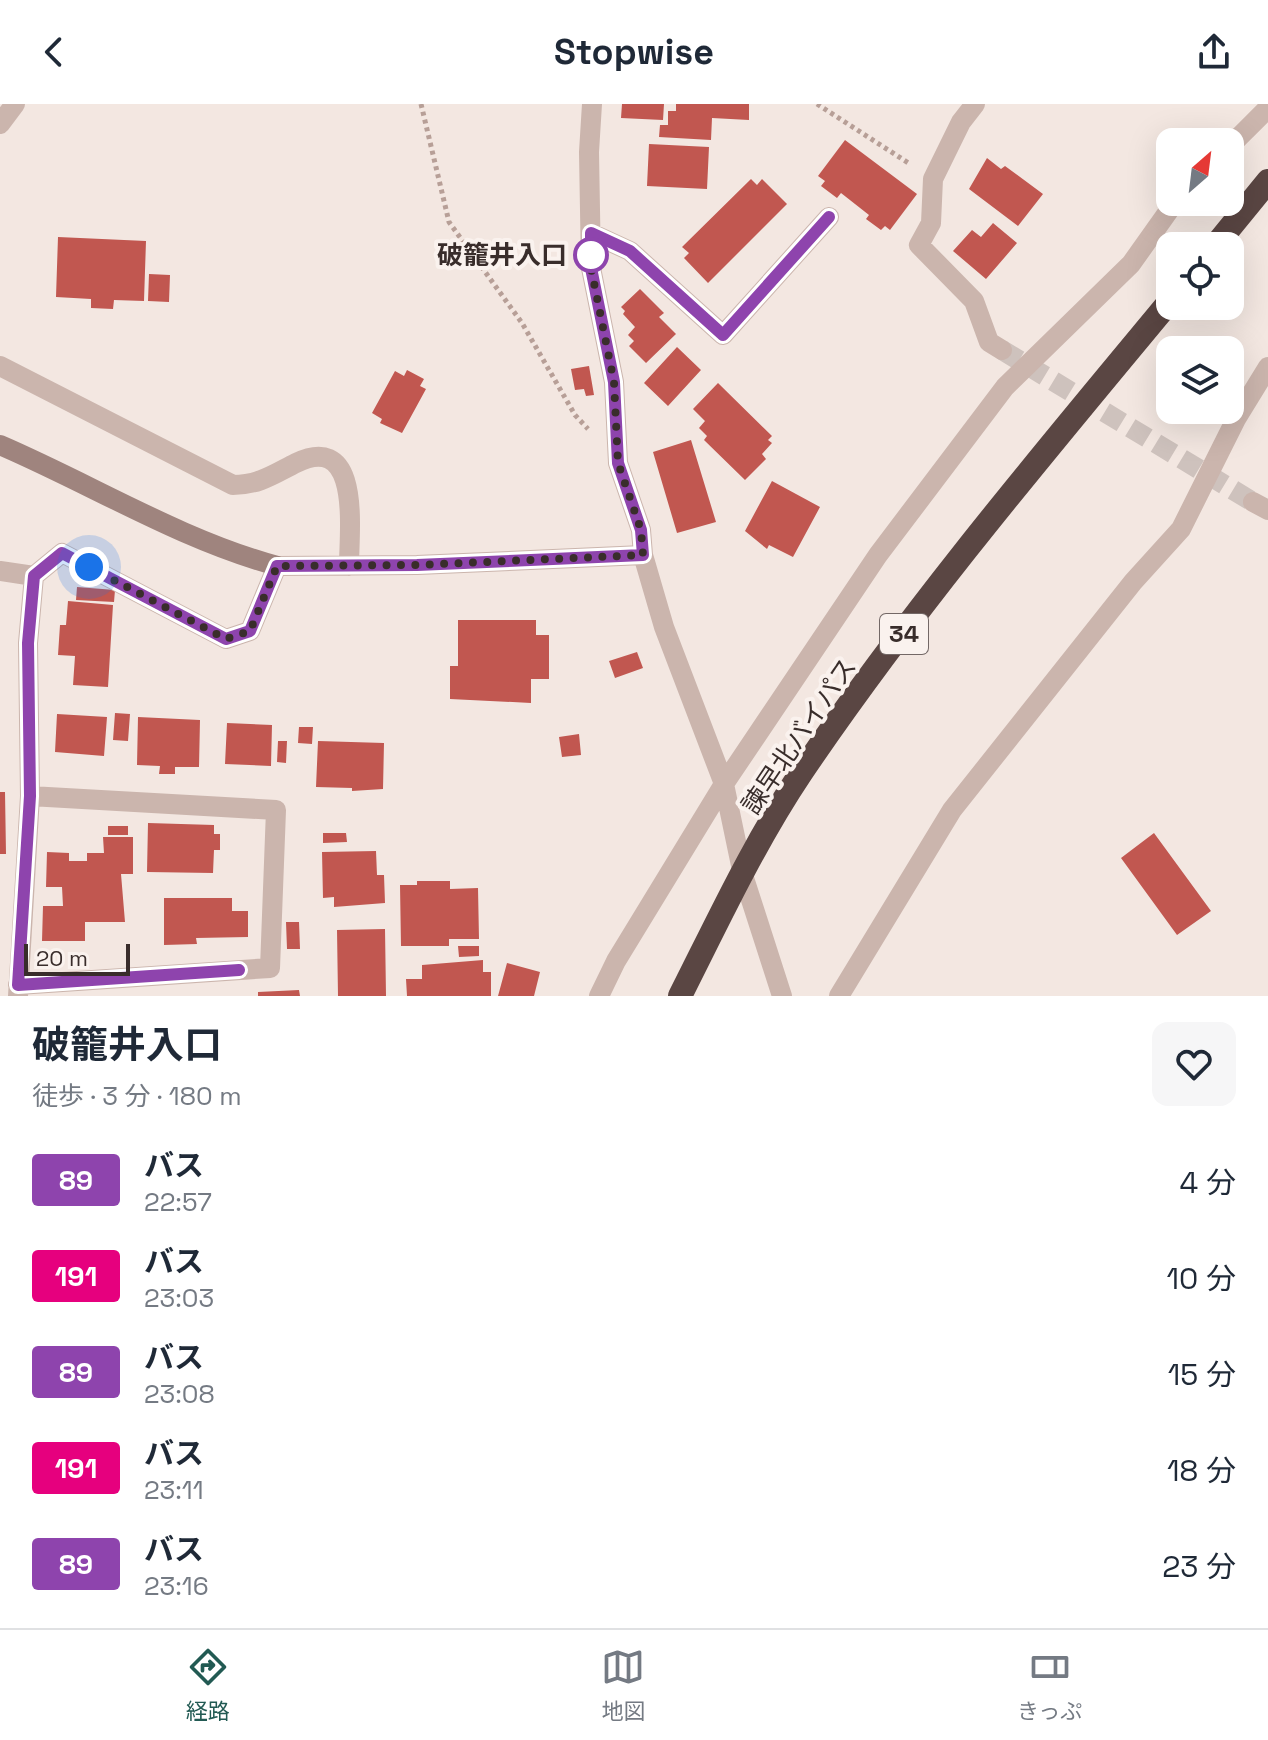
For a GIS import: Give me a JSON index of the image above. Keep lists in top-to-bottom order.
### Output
{
  "streets": {
    "highway": ["34", "諫早北バイパス"]
  },
  "places": ["破籠井入口"],
  "lines": ["bus line 89"],
  "scale_bar": "20 m",
  "north": "top right",
  "page": {
    "header": "Stopwise",
    "scale": "20 m",
    "heading": ["破籠井入口", "徒歩 · 3 分 · 180 m"],
    "list": [
      {
        "mark": "89",
        "name": "バス",
        "note": "22:57",
        "value": "4 分"
      },
      {
        "mark": "191",
        "name": "バス",
        "note": "23:03",
        "value": "10 分"
      },
      {
        "mark": "89",
        "name": "バス",
        "note": "23:08",
        "value": "15 分"
      },
      {
        "mark": "191",
        "name": "バス",
        "note": "23:11",
        "value": "18 分"
      },
      {
        "mark": "89",
        "name": "バス",
        "note": "23:16",
        "value": "23 分"
      }
    ],
    "tabs": ["経路", "地図", "きっぷ"]
  }
}
